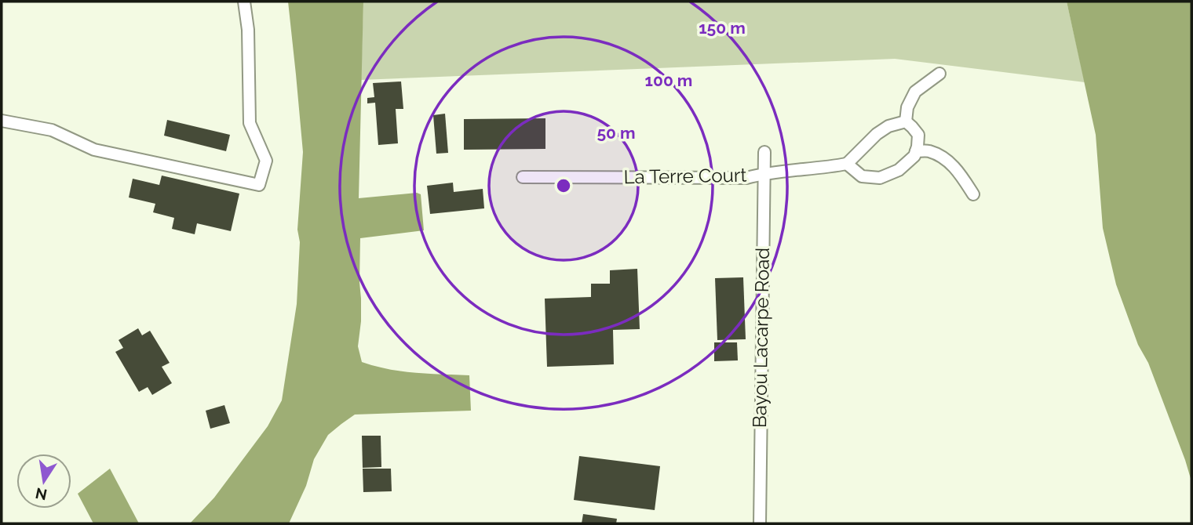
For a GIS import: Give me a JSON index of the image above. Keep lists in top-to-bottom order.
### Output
{
  "streets": {
    "street": ["La Terre Court", "Bayou Lacarpe Road"]
  },
  "crossings": [
    ["La Terre Court", "Bayou Lacarpe Road"]
  ],
  "north": "bottom",
  "rings": ["150 m", "100 m", "50 m"]
}
